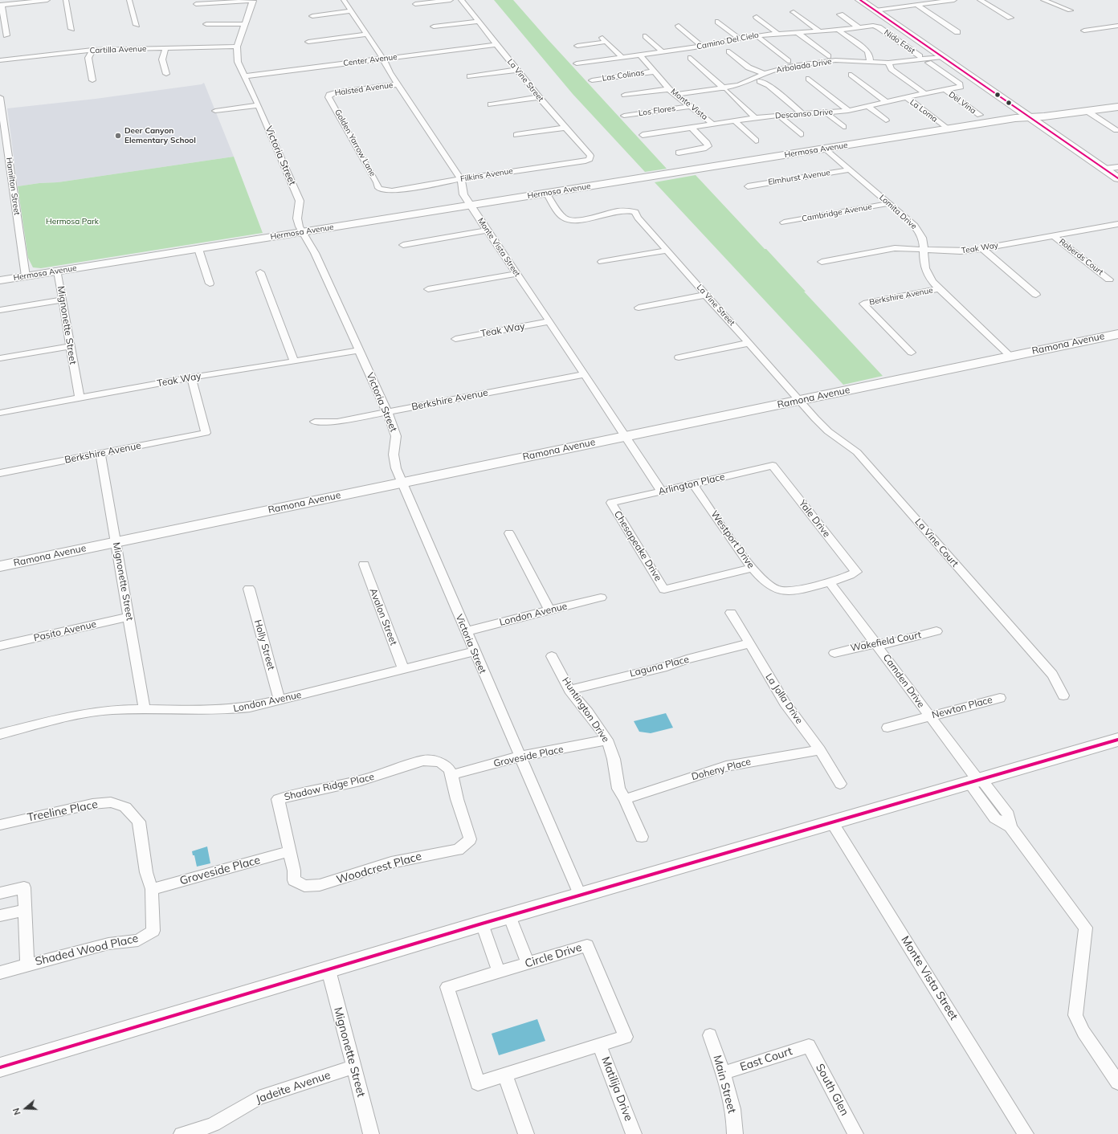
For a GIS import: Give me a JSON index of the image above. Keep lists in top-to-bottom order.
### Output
{
  "streets": {
    "street": [
      "Camino Del Cielo",
      "Nido East",
      "Cartilla Avenue",
      "Center Avenue",
      "Arbolada Drive",
      "Las Colinas",
      "La Vine Street",
      "Halsted Avenue",
      "Del Vina",
      "Monte Vista",
      "Los Flores",
      "La Loma",
      "Descanso Drive",
      "Golden Yarrow Lane",
      "Hermosa Avenue",
      "Victoria Street",
      "Filkins Avenue",
      "Elmhurst Avenue",
      "Hamilton Street",
      "Lomita Drive",
      "Cambridge Avenue",
      "Monte Vista Street",
      "Teak Way",
      "Roberds Court",
      "Berkshire Avenue",
      "Mignonette Street",
      "Ramona Avenue",
      "Arlington Place",
      "Yale Drive",
      "Westport Drive",
      "La Vine Court",
      "Chesapeake Drive",
      "London Avenue",
      "Avalon Street",
      "Pasito Avenue",
      "Wakefield Court",
      "Holly Street",
      "Laguna Place",
      "Camden Drive",
      "La Jolla Drive",
      "Newton Place",
      "Huntington Drive",
      "Groveside Place",
      "Doheny Place",
      "Shadow Ridge Place",
      "Treeline Place",
      "Woodcrest Place",
      "Shaded Wood Place",
      "Circle Drive",
      "East Court",
      "Main Street",
      "Jadeite Avenue",
      "Matilija Drive",
      "South Glen"
    ]
  },
  "crossings": [
    ["Camino Del Cielo", "Nido East"],
    ["Camino Del Cielo", "Monte Vista"],
    ["Cartilla Avenue", "Victoria Street"],
    ["Center Avenue", "La Vine Street"],
    ["Center Avenue", "Victoria Street"],
    ["Center Avenue", "Monte Vista Street"],
    ["Arbolada Drive", "Monte Vista"],
    ["Las Colinas", "Monte Vista"],
    ["La Vine Street", "Hermosa Avenue"],
    ["La Vine Street", "Filkins Avenue"],
    ["La Vine Street", "Ramona Avenue"],
    ["La Vine Street", "La Vine Court"],
    ["Halsted Avenue", "Golden Yarrow Lane"],
    ["Halsted Avenue", "Monte Vista Street"],
    ["Del Vina", "Descanso Drive"],
    ["Monte Vista", "Los Flores"],
    ["Monte Vista", "Descanso Drive"],
    ["La Loma", "Descanso Drive"],
    ["La Loma", "Hermosa Avenue"],
    ["Golden Yarrow Lane", "Filkins Avenue"],
    ["Hermosa Avenue", "Victoria Street"],
    ["Hermosa Avenue", "Hamilton Street"],
    ["Hermosa Avenue", "Lomita Drive"],
    ["Hermosa Avenue", "Monte Vista Street"],
    ["Hermosa Avenue", "Mignonette Street"],
    ["Victoria Street", "Teak Way"],
    ["Victoria Street", "Berkshire Avenue"],
    ["Victoria Street", "Ramona Avenue"],
    ["Victoria Street", "London Avenue"],
    ["Victoria Street", "Groveside Place"],
    ["Filkins Avenue", "Monte Vista Street"],
    ["Elmhurst Avenue", "Lomita Drive"],
    ["Lomita Drive", "Cambridge Avenue"],
    ["Lomita Drive", "Teak Way"],
    ["Lomita Drive", "Berkshire Avenue"],
    ["Lomita Drive", "Ramona Avenue"],
    ["Monte Vista Street", "Teak Way"],
    ["Monte Vista Street", "Berkshire Avenue"],
    ["Monte Vista Street", "Ramona Avenue"],
    ["Monte Vista Street", "Arlington Place"],
    ["Teak Way", "Roberds Court"],
    ["Teak Way", "Berkshire Avenue"],
    ["Teak Way", "Mignonette Street"],
    ["Berkshire Avenue", "Mignonette Street"],
    ["Mignonette Street", "Ramona Avenue"],
    ["Mignonette Street", "London Avenue"],
    ["Mignonette Street", "Pasito Avenue"],
    ["Mignonette Street", "Jadeite Avenue"],
    ["Ramona Avenue", "La Vine Court"],
    ["Arlington Place", "Yale Drive"],
    ["Arlington Place", "Westport Drive"],
    ["Arlington Place", "Chesapeake Drive"],
    ["Yale Drive", "Westport Drive"],
    ["Yale Drive", "Camden Drive"],
    ["Westport Drive", "Chesapeake Drive"],
    ["Westport Drive", "Camden Drive"],
    ["London Avenue", "Avalon Street"],
    ["London Avenue", "Holly Street"],
    ["Wakefield Court", "Camden Drive"],
    ["Laguna Place", "La Jolla Drive"],
    ["Laguna Place", "Huntington Drive"],
    ["Camden Drive", "Newton Place"],
    ["La Jolla Drive", "Doheny Place"],
    ["Huntington Drive", "Groveside Place"],
    ["Huntington Drive", "Doheny Place"],
    ["Groveside Place", "Shadow Ridge Place"],
    ["Groveside Place", "Treeline Place"],
    ["Groveside Place", "Woodcrest Place"],
    ["Groveside Place", "Shaded Wood Place"],
    ["Shadow Ridge Place", "Woodcrest Place"],
    ["Treeline Place", "Shaded Wood Place"],
    ["Circle Drive", "Matilija Drive"],
    ["East Court", "Main Street"],
    ["East Court", "South Glen"]
  ],
  "parks": ["Hermosa Park"],
  "places": ["Deer Canyon Elementary School"],
  "north": "left"
}
